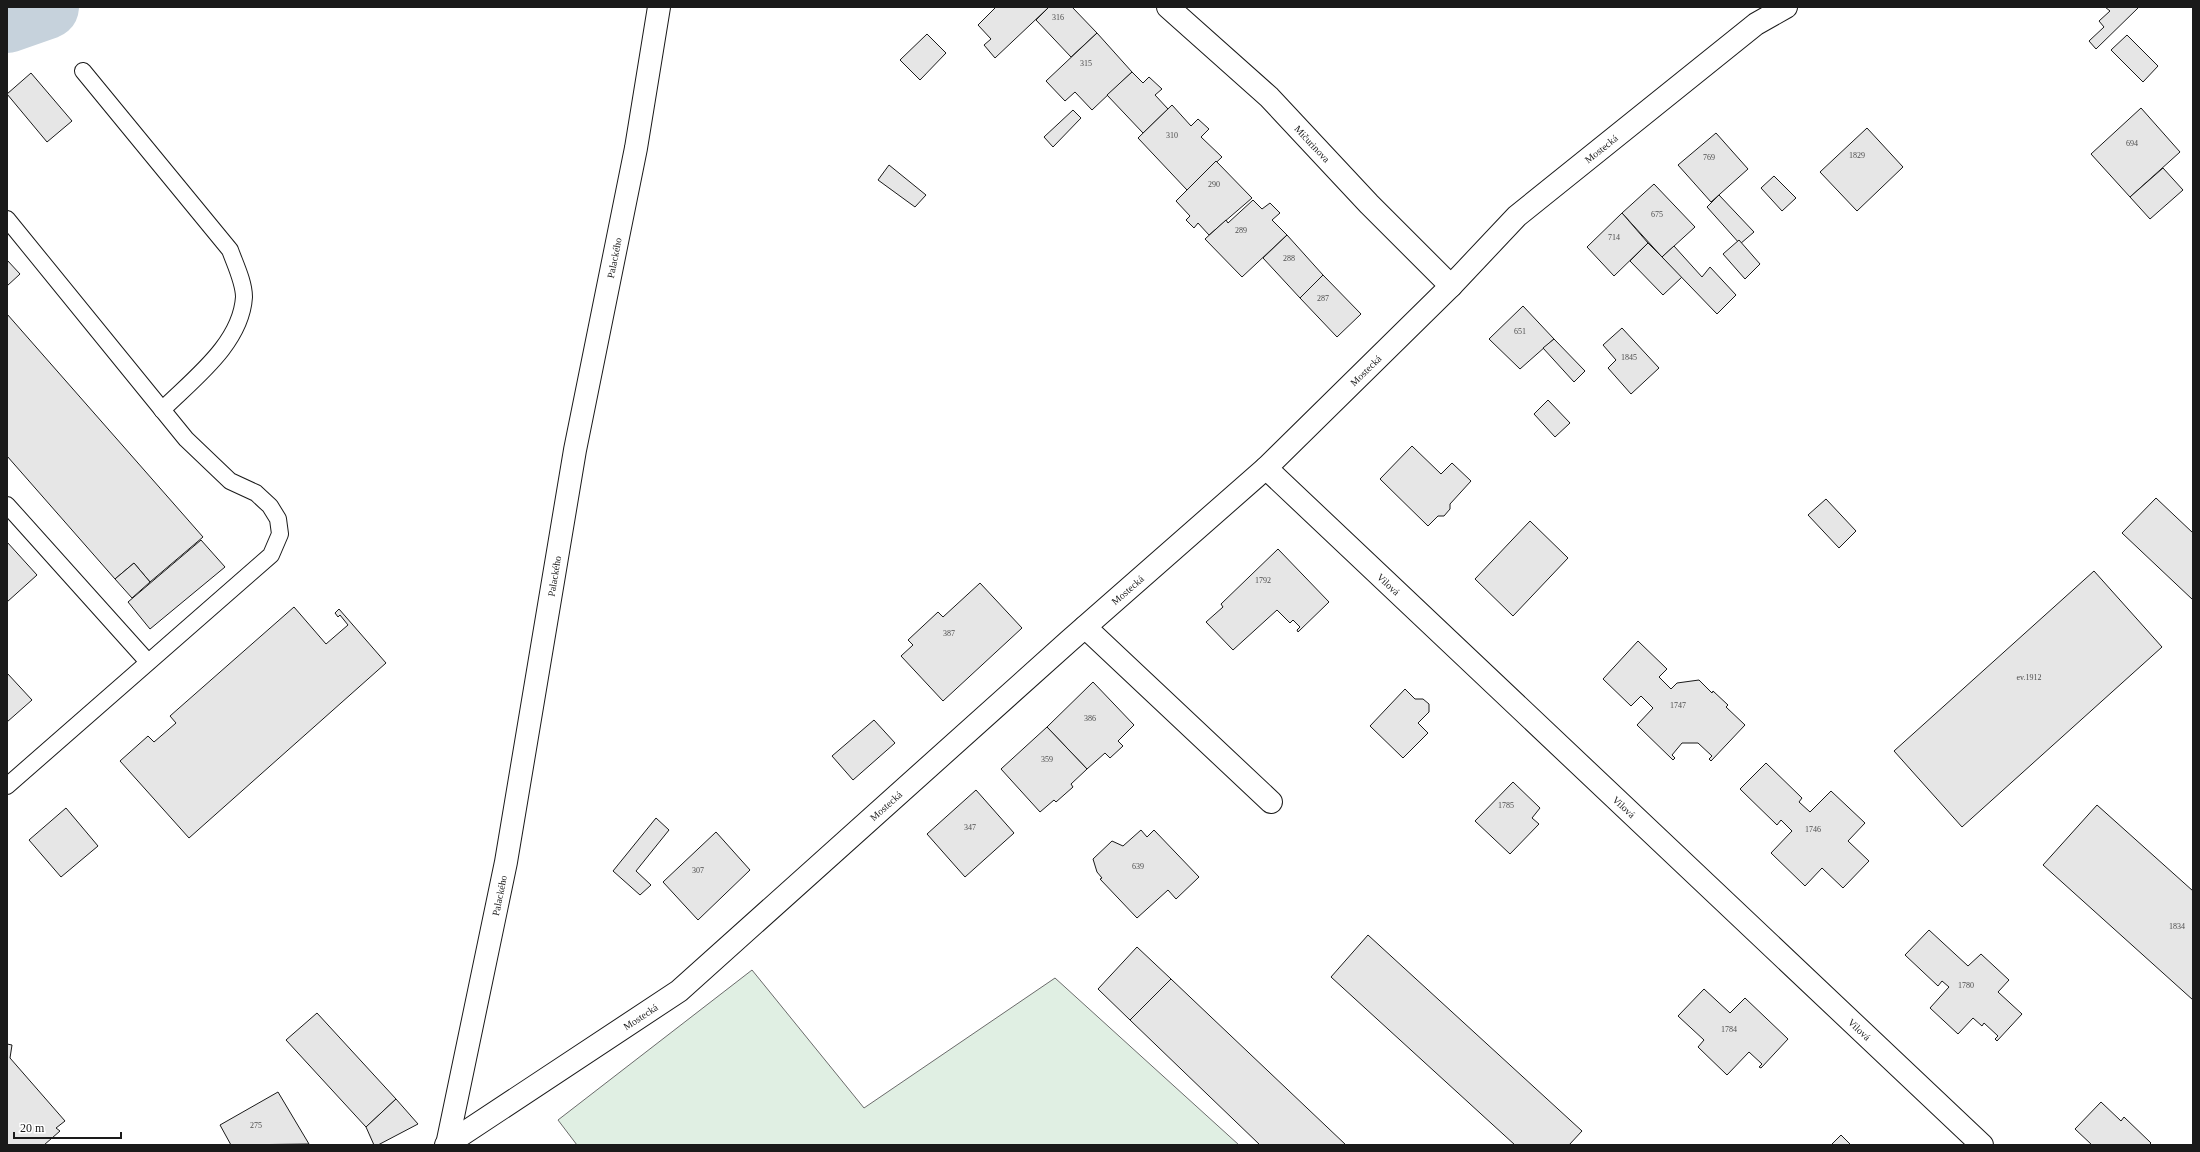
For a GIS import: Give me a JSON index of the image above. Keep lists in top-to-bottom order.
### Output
{
  "streets": {
    "street": [
      "Mičurinova",
      "Mostecká",
      "Palackého",
      "Vilová"
    ]
  },
  "crossings": [
    ["Mičurinova", "Mostecká"],
    ["Mostecká", "Palackého"],
    ["Mostecká", "Vilová"]
  ],
  "house_numbers": [
    "316",
    "315",
    "310",
    "694",
    "1829",
    "769",
    "290",
    "675",
    "289",
    "714",
    "288",
    "287",
    "651",
    "1845",
    "1792",
    "387",
    "ev.1912",
    "1747",
    "386",
    "359",
    "1785",
    "347",
    "1746",
    "639",
    "307",
    "1834",
    "1780",
    "1784",
    "275"
  ],
  "scale_bar": "20 m"
}
